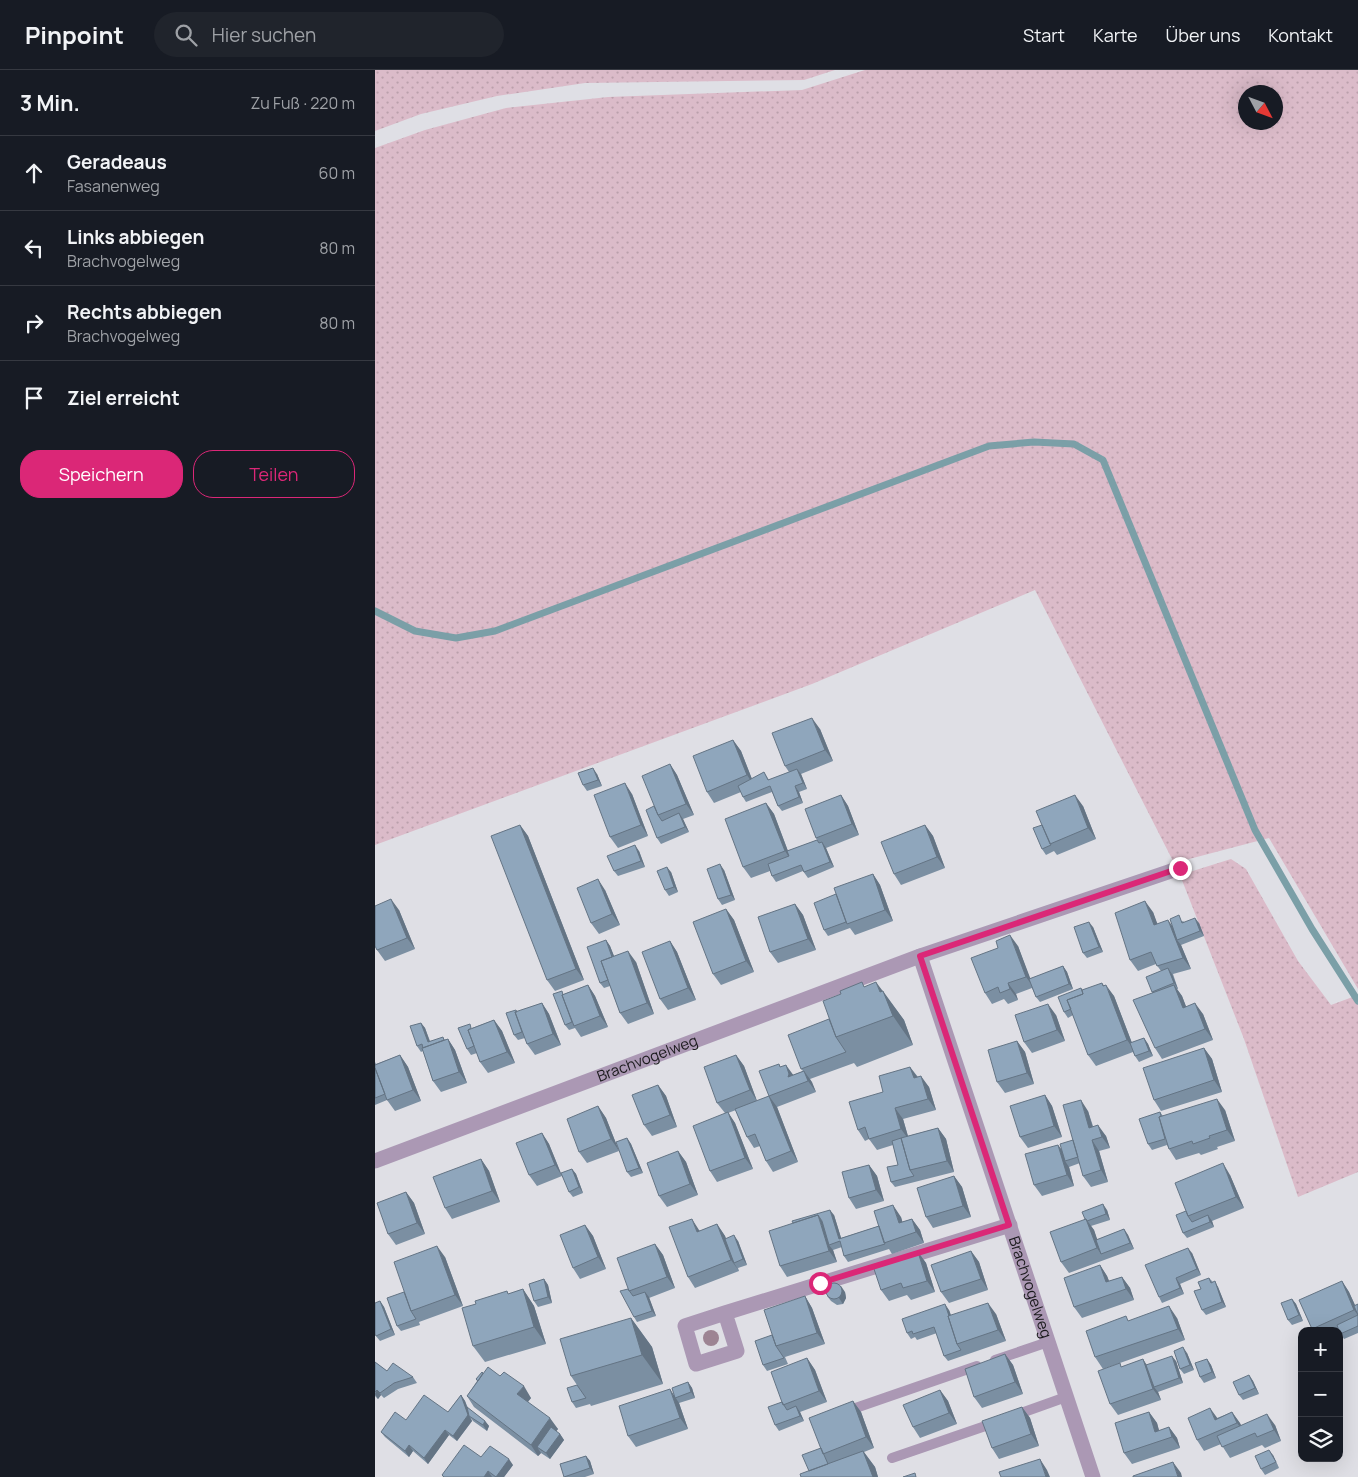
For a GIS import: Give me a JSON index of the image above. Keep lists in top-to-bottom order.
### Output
{
  "streets": {
    "street": ["Brachvogelweg"]
  },
  "north": "bottom right",
  "page": {
    "header": "Pinpoint",
    "search": "Hier suchen",
    "nav": [
      "Start",
      "Karte",
      "Über uns",
      "Kontakt"
    ],
    "heading": ["3 Min.", "Zu Fuß · 220 m"],
    "list": [
      ["Geradeaus", "Fasanenweg", "60 m"],
      ["Links abbiegen", "Brachvogelweg", "80 m"],
      ["Rechts abbiegen", "Brachvogelweg", "80 m"],
      "Ziel erreicht"
    ],
    "buttons": ["Speichern", "Teilen"],
    "map_buttons": ["+", "−"]
  }
}
